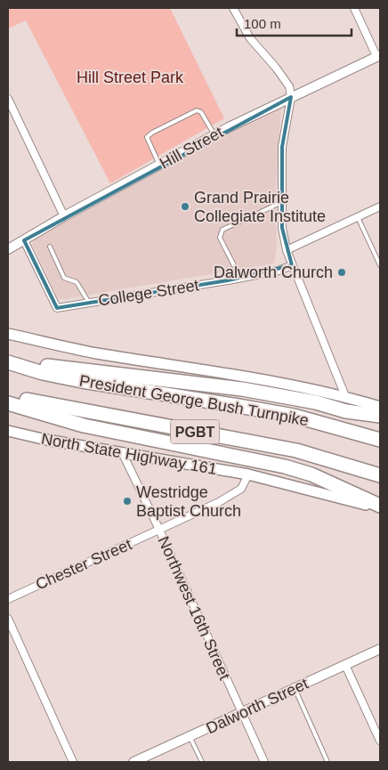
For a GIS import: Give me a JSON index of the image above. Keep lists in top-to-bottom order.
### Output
{
  "streets": {
    "highway": ["President George Bush Turnpike", "PGBT"],
    "main road": ["North State Highway 161"],
    "street": [
      "Hill Street",
      "College Street",
      "Chester Street",
      "Northwest 16th Street",
      "Dalworth Street"
    ]
  },
  "crossings": [
    ["Hill Street", "College Street"],
    ["North State Highway 161", "Chester Street"],
    ["North State Highway 161", "Northwest 16th Street"],
    ["Chester Street", "Northwest 16th Street"],
    ["Northwest 16th Street", "Dalworth Street"]
  ],
  "parks": ["Hill Street Park"],
  "places": ["Grand Prairie Collegiate Institute", "Dalworth Church", "Westridge Baptist Church"],
  "scale_bar": "100 m"
}
